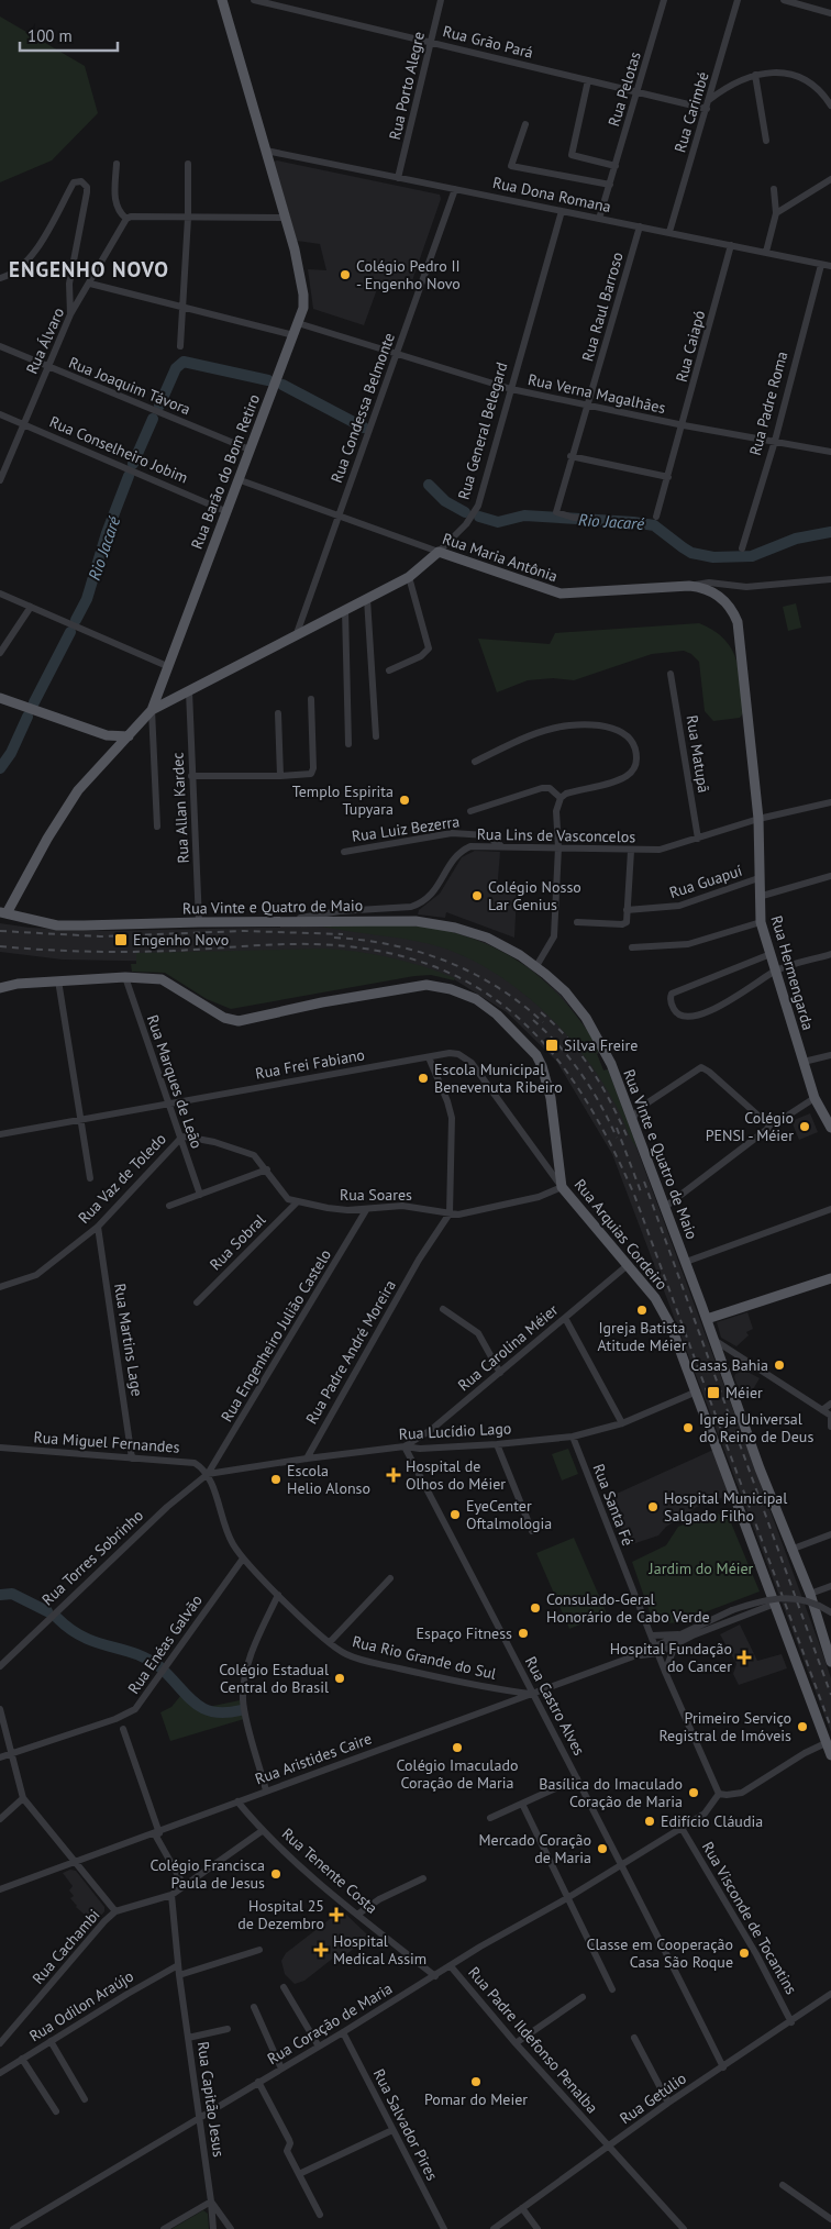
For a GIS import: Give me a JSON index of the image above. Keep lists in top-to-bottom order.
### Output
{
  "streets": {
    "main road": [
      "Rua General Belegard",
      "Rua Barão do Bom Retiro",
      "Rua Maria Antônia",
      "Rua Vinte e Quatro de Maio",
      "Rua Hermengarda",
      "Rua Arquias Cordeiro"
    ],
    "street": [
      "Rua Grão Pará",
      "Rua Porto Alegre",
      "Rua Pelotas",
      "Rua Carimbé",
      "Rua Dona Romana",
      "Rua Raul Barroso",
      "Rua Álvaro",
      "Rua Caiapó",
      "Rua Joaquim Távora",
      "Rua Verna Magalhães",
      "Rua Padre Roma",
      "Rua Condessa Belmonte",
      "Rua Conselheiro Jobim",
      "Rua Matupã",
      "Rua Allan Kardec",
      "Rua Luiz Bezerra",
      "Rua Lins de Vasconcelos",
      "Rua Guapuí",
      "Rua Frei Fabiano",
      "Rua Marques de Leão",
      "Rua Vaz de Toledo",
      "Rua Soares",
      "Rua Sobral",
      "Rua Engenheiro Julião Castelo",
      "Rua Martins Lage",
      "Rua Carolina Méier",
      "Rua Padre André Moreira",
      "Rua Lucídio Lago",
      "Rua Miguel Fernandes",
      "Rua Santa Fé",
      "Rua Torres Sobrinho",
      "Rua Enéas Galvão",
      "Rua Rio Grande do Sul",
      "Rua Castro Alves",
      "Rua Aristides Caire",
      "Rua Tenente Costa",
      "Rua Visconde de Tocantins",
      "Rua Cachambi",
      "Rua Odilon Araújo",
      "Rua Coração de Maria",
      "Rua Padre Ildefonso Penalba",
      "Rua Getúlio",
      "Rua Capitão Jesus",
      "Rua Salvador Pires"
    ]
  },
  "crossings": [
    ["Rua Grão Pará", "Rua Porto Alegre"],
    ["Rua Grão Pará", "Rua Pelotas"],
    ["Rua Grão Pará", "Rua Carimbé"],
    ["Rua Porto Alegre", "Rua Dona Romana"],
    ["Rua Pelotas", "Rua Dona Romana"],
    ["Rua Carimbé", "Rua Dona Romana"],
    ["Rua Dona Romana", "Rua Raul Barroso"],
    ["Rua Dona Romana", "Rua Caiapó"],
    ["Rua Dona Romana", "Rua Padre Roma"],
    ["Rua Dona Romana", "Rua Condessa Belmonte"],
    ["Rua Dona Romana", "Rua General Belegard"],
    ["Rua Dona Romana", "Rua Barão do Bom Retiro"],
    ["Rua Raul Barroso", "Rua Verna Magalhães"],
    ["Rua Álvaro", "Rua Joaquim Távora"],
    ["Rua Álvaro", "Rua Conselheiro Jobim"],
    ["Rua Caiapó", "Rua Verna Magalhães"],
    ["Rua Joaquim Távora", "Rua Barão do Bom Retiro"],
    ["Rua Verna Magalhães", "Rua Padre Roma"],
    ["Rua Verna Magalhães", "Rua Condessa Belmonte"],
    ["Rua Verna Magalhães", "Rua General Belegard"],
    ["Rua Verna Magalhães", "Rua Barão do Bom Retiro"],
    ["Rua Condessa Belmonte", "Rua General Belegard"],
    ["Rua Condessa Belmonte", "Rua Maria Antônia"],
    ["Rua General Belegard", "Rua Barão do Bom Retiro"],
    ["Rua General Belegard", "Rua Maria Antônia"],
    ["Rua General Belegard", "Rua Allan Kardec"],
    ["Rua Conselheiro Jobim", "Rua Barão do Bom Retiro"],
    ["Rua Barão do Bom Retiro", "Rua Maria Antônia"],
    ["Rua Barão do Bom Retiro", "Rua Vinte e Quatro de Maio"],
    ["Rua Matupã", "Rua Lins de Vasconcelos"],
    ["Rua Allan Kardec", "Rua Vinte e Quatro de Maio"],
    ["Rua Luiz Bezerra", "Rua Lins de Vasconcelos"],
    ["Rua Lins de Vasconcelos", "Rua Vinte e Quatro de Maio"],
    ["Rua Lins de Vasconcelos", "Rua Hermengarda"],
    ["Rua Guapuí", "Rua Hermengarda"],
    ["Rua Frei Fabiano", "Rua Marques de Leão"],
    ["Rua Frei Fabiano", "Rua Soares"],
    ["Rua Frei Fabiano", "Rua Arquias Cordeiro"],
    ["Rua Marques de Leão", "Rua Vaz de Toledo"],
    ["Rua Marques de Leão", "Rua Arquias Cordeiro"],
    ["Rua Vaz de Toledo", "Rua Martins Lage"],
    ["Rua Soares", "Rua Arquias Cordeiro"],
    ["Rua Soares", "Rua Sobral"],
    ["Rua Soares", "Rua Engenheiro Julião Castelo"],
    ["Rua Soares", "Rua Padre André Moreira"],
    ["Rua Arquias Cordeiro", "Rua Carolina Méier"],
    ["Rua Arquias Cordeiro", "Rua Lucídio Lago"],
    ["Rua Arquias Cordeiro", "Rua Aristides Caire"],
    ["Rua Engenheiro Julião Castelo", "Rua Lucídio Lago"],
    ["Rua Engenheiro Julião Castelo", "Rua Miguel Fernandes"],
    ["Rua Engenheiro Julião Castelo", "Rua Torres Sobrinho"],
    ["Rua Engenheiro Julião Castelo", "Rua Rio Grande do Sul"],
    ["Rua Martins Lage", "Rua Miguel Fernandes"],
    ["Rua Carolina Méier", "Rua Lucídio Lago"],
    ["Rua Carolina Méier", "Rua Castro Alves"],
    ["Rua Padre André Moreira", "Rua Lucídio Lago"],
    ["Rua Lucídio Lago", "Rua Miguel Fernandes"],
    ["Rua Lucídio Lago", "Rua Santa Fé"],
    ["Rua Lucídio Lago", "Rua Torres Sobrinho"],
    ["Rua Lucídio Lago", "Rua Rio Grande do Sul"],
    ["Rua Lucídio Lago", "Rua Castro Alves"],
    ["Rua Miguel Fernandes", "Rua Torres Sobrinho"],
    ["Rua Miguel Fernandes", "Rua Rio Grande do Sul"],
    ["Rua Santa Fé", "Rua Aristides Caire"],
    ["Rua Santa Fé", "Rua Coração de Maria"],
    ["Rua Torres Sobrinho", "Rua Rio Grande do Sul"],
    ["Rua Enéas Galvão", "Rua Rio Grande do Sul"],
    ["Rua Rio Grande do Sul", "Rua Castro Alves"],
    ["Rua Rio Grande do Sul", "Rua Aristides Caire"],
    ["Rua Castro Alves", "Rua Aristides Caire"],
    ["Rua Castro Alves", "Rua Coração de Maria"],
    ["Rua Castro Alves", "Rua Getúlio"],
    ["Rua Aristides Caire", "Rua Tenente Costa"],
    ["Rua Tenente Costa", "Rua Coração de Maria"],
    ["Rua Visconde de Tocantins", "Rua Coração de Maria"],
    ["Rua Visconde de Tocantins", "Rua Getúlio"],
    ["Rua Cachambi", "Rua Capitão Jesus"],
    ["Rua Odilon Araújo", "Rua Capitão Jesus"],
    ["Rua Coração de Maria", "Rua Padre Ildefonso Penalba"],
    ["Rua Coração de Maria", "Rua Capitão Jesus"],
    ["Rua Coração de Maria", "Rua Salvador Pires"],
    ["Rua Padre Ildefonso Penalba", "Rua Getúlio"]
  ],
  "districts": ["ENGENHO NOVO"],
  "water": ["Rio Jacaré"],
  "parks": ["Jardim do Méier"],
  "places": {
    "other": [
      "Colégio Pedro II - Engenho Novo",
      "Templo Espirita Tupyara",
      "Colégio Nosso Lar Genius",
      "Escola Municipal Benevenuta Ribeiro",
      "Colégio PENSI - Méier",
      "Igreja Batista Atitude Méier",
      "Casas Bahia",
      "Igreja Universal do Reino de Deus",
      "Escola Helio Alonso",
      "Hospital Municipal Salgado Filho",
      "EyeCenter Oftalmologia",
      "Consulado-Geral Honorário de Cabo Verde",
      "Espaço Fitness",
      "Colégio Estadual Central do Brasil",
      "Primeiro Serviço Registral de Imóveis",
      "Colégio Imaculado Coração de Maria",
      "Basílica do Imaculado Coração de Maria",
      "Edifício Cláudia",
      "Mercado Coração de Maria",
      "Colégio Francisca Paula de Jesus",
      "Classe em Cooperação Casa São Roque",
      "Pomar do Meier"
    ],
    "transit": ["Engenho Novo", "Silva Freire", "Méier"],
    "health": [
      "Hospital de Olhos do Méier",
      "Hospital Fundação do Cancer",
      "Hospital 25 de Dezembro",
      "Hospital Medical Assim"
    ]
  },
  "scale_bar": "100 m"
}
